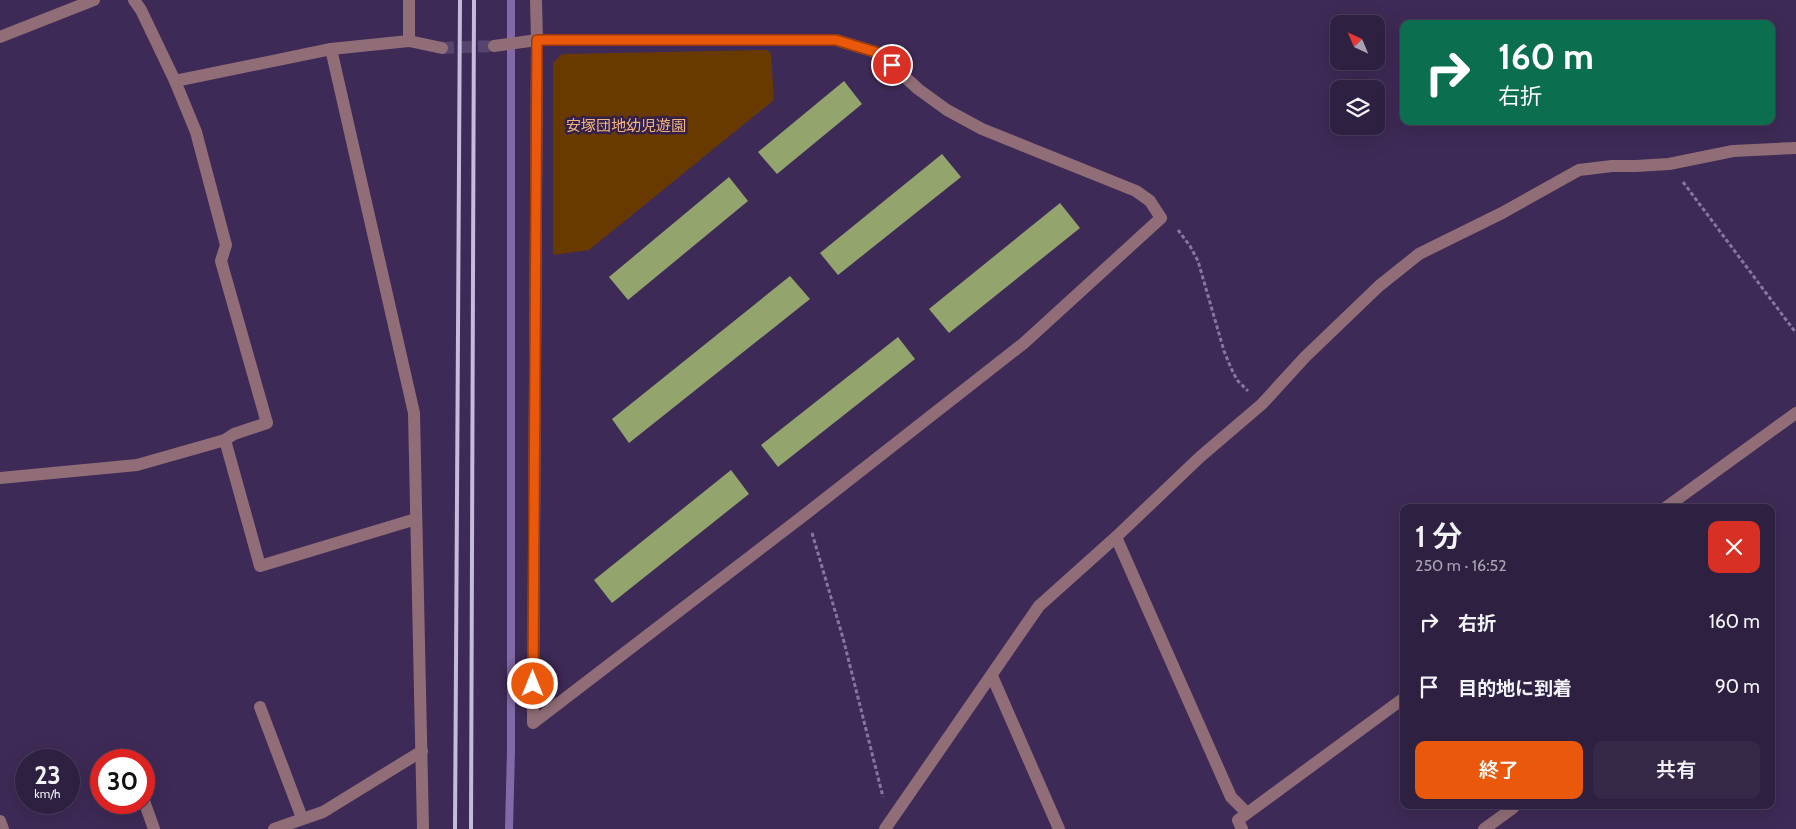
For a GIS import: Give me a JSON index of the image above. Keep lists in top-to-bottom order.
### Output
{
  "parks": ["安塚団地幼児遊園"],
  "north": "top left",
  "page": {
    "turn": ["160 m", "右折"],
    "heading": ["1 分", "250 m · 16:52"],
    "list": [
      {
        "name": "右折",
        "value": "160 m"
      },
      {
        "name": "目的地に到着",
        "value": "90 m"
      }
    ],
    "buttons": ["終了", "共有"],
    "speed": "23 km/h",
    "limit": "30"
  }
}
